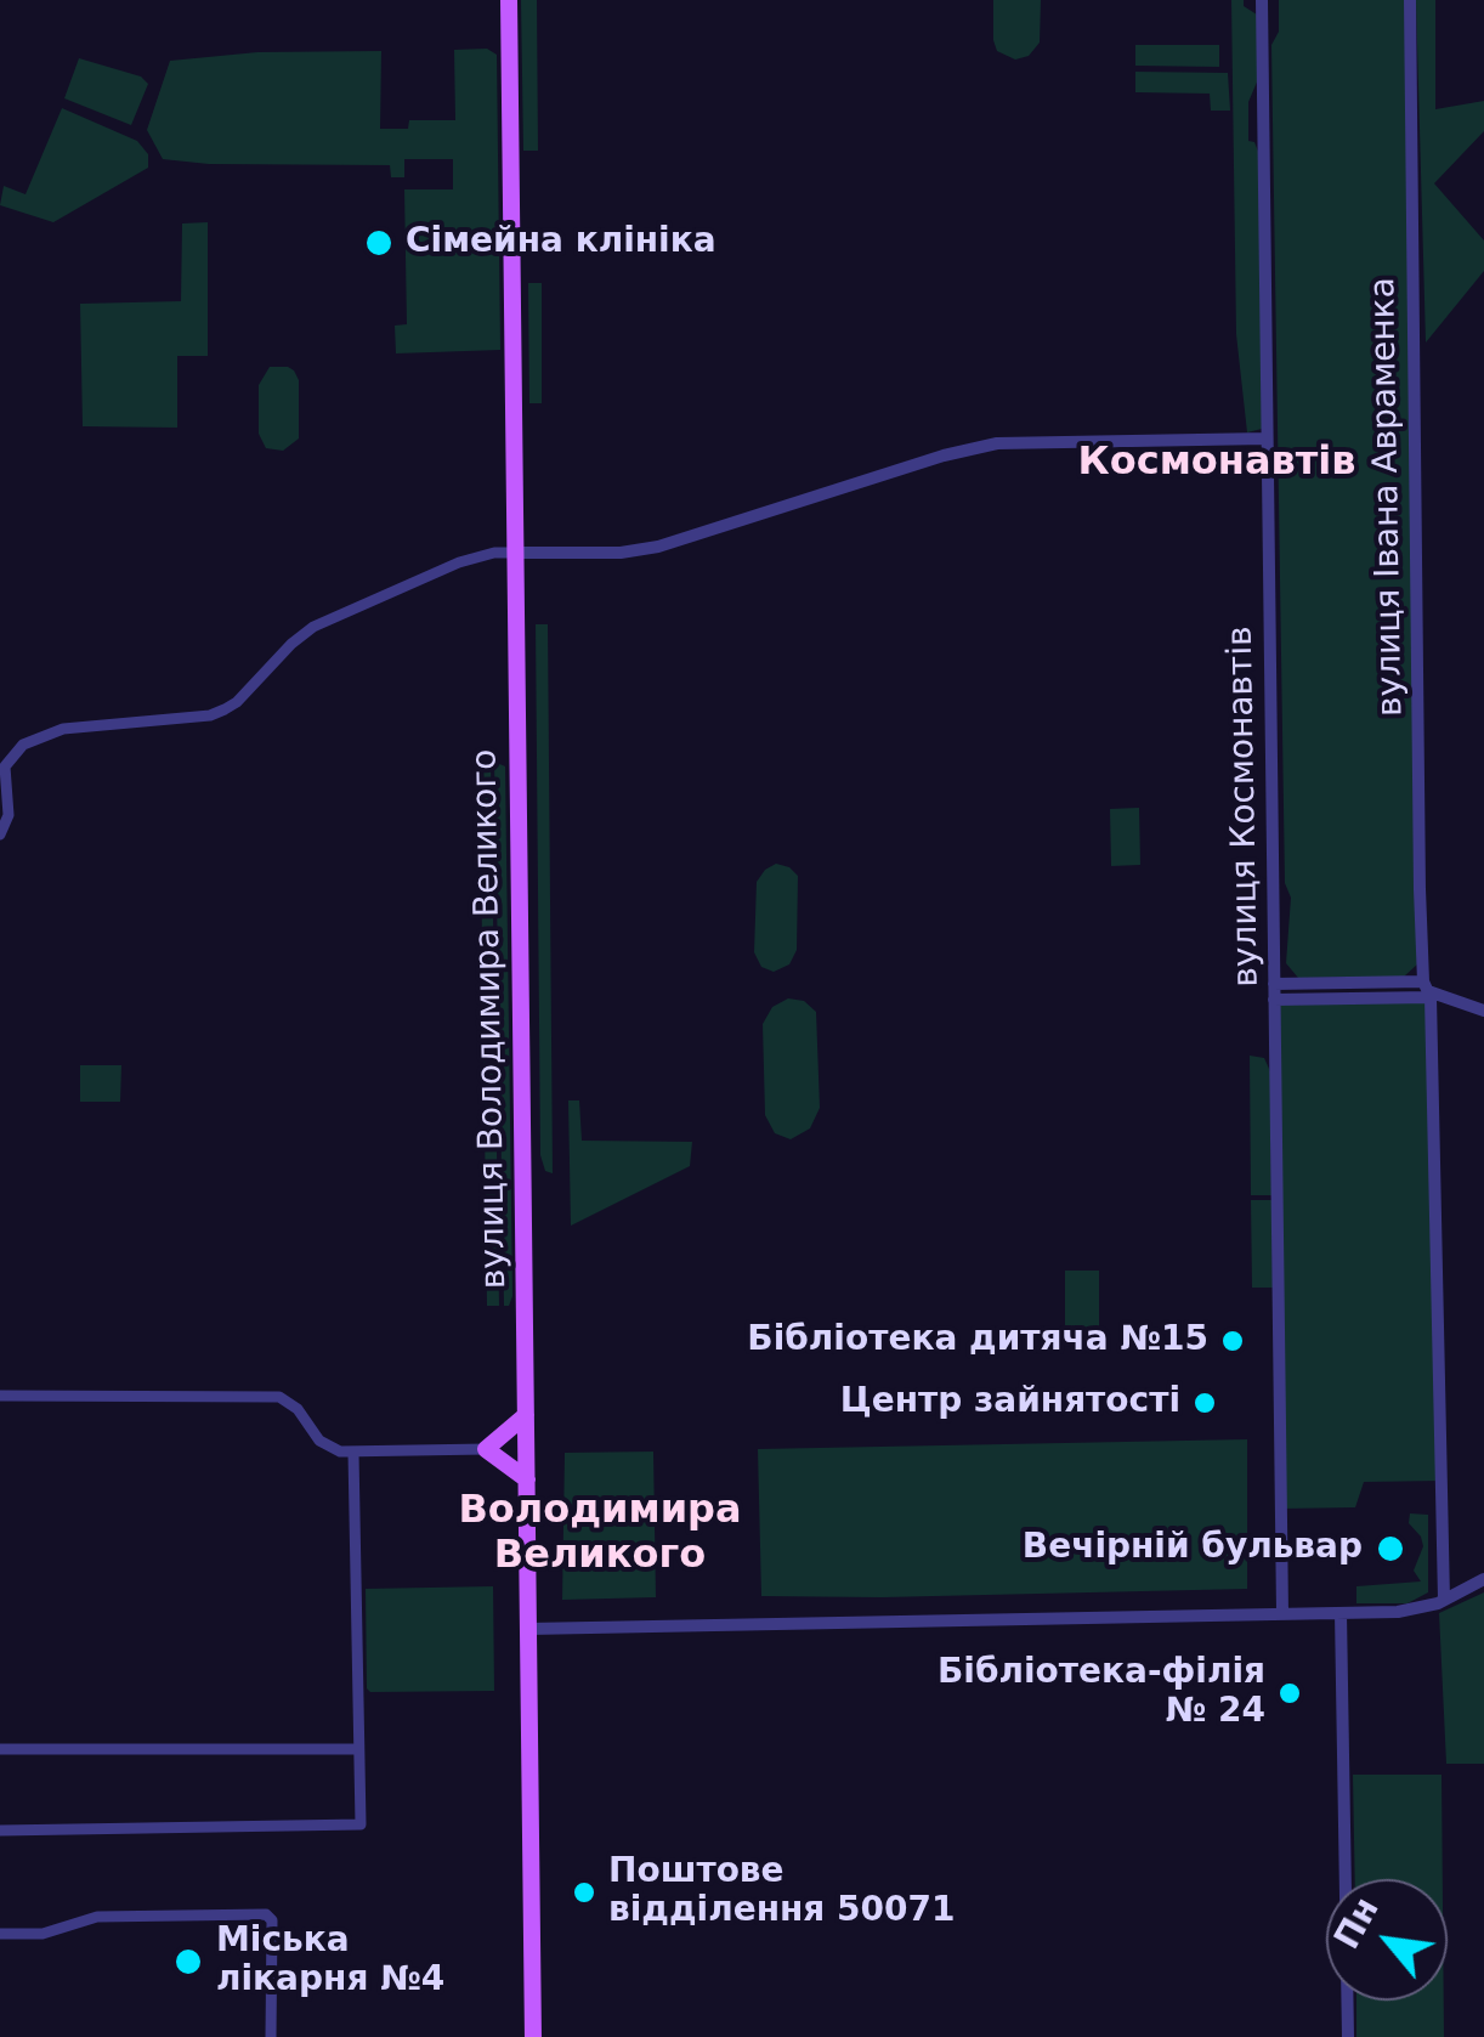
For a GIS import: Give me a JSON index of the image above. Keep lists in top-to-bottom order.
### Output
{
  "streets": {
    "main road": ["вулиця Володимира Великого"],
    "street": ["вулиця Івана Авраменка", "вулиця Космонавтів"]
  },
  "districts": ["Космонавтів", "Володимира Великого"],
  "places": [
    "Сімейна клініка",
    "Бібліотека дитяча №15",
    "Центр зайнятості",
    "Вечірній бульвар",
    "Бібліотека-філія № 24",
    "Поштове відділення 50071",
    "Міська лікарня №4"
  ],
  "north": "top left"
}
